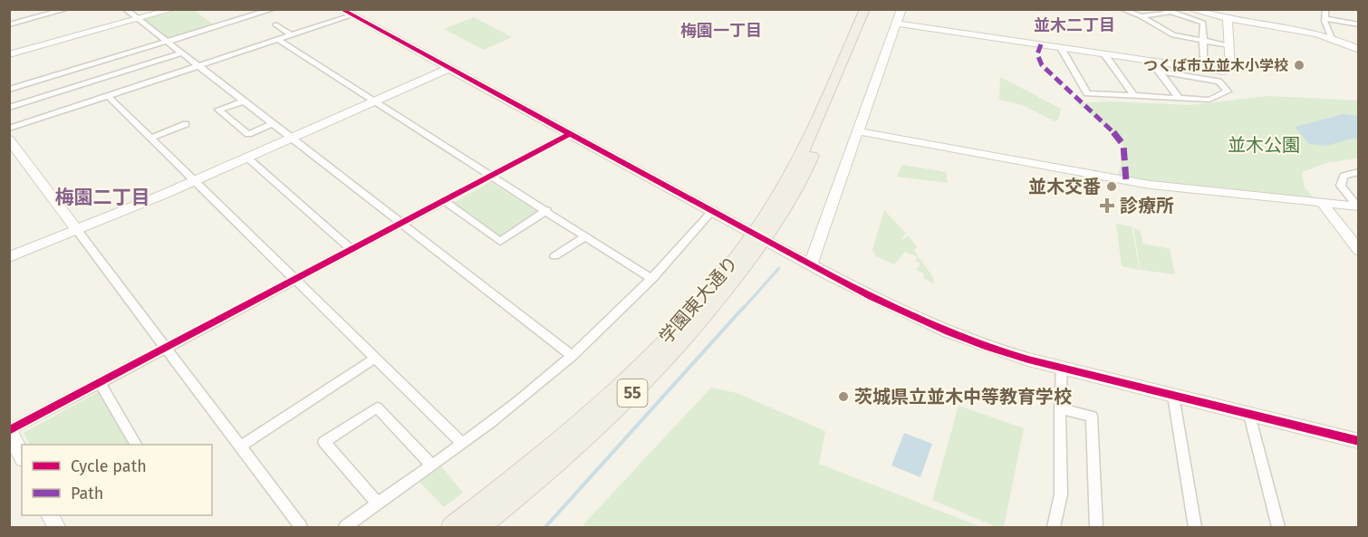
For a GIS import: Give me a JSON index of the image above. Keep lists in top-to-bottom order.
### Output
{
  "streets": {
    "main road": ["学園東大通り", "55"]
  },
  "districts": ["並木二丁目", "梅園一丁目", "梅園二丁目"],
  "parks": ["並木公園"],
  "places": {
    "other": ["つくば市立並木小学校", "並木交番", "茨城県立並木中等教育学校"],
    "health": ["診療所"]
  },
  "legend": ["Cycle path", "Path"]
}
